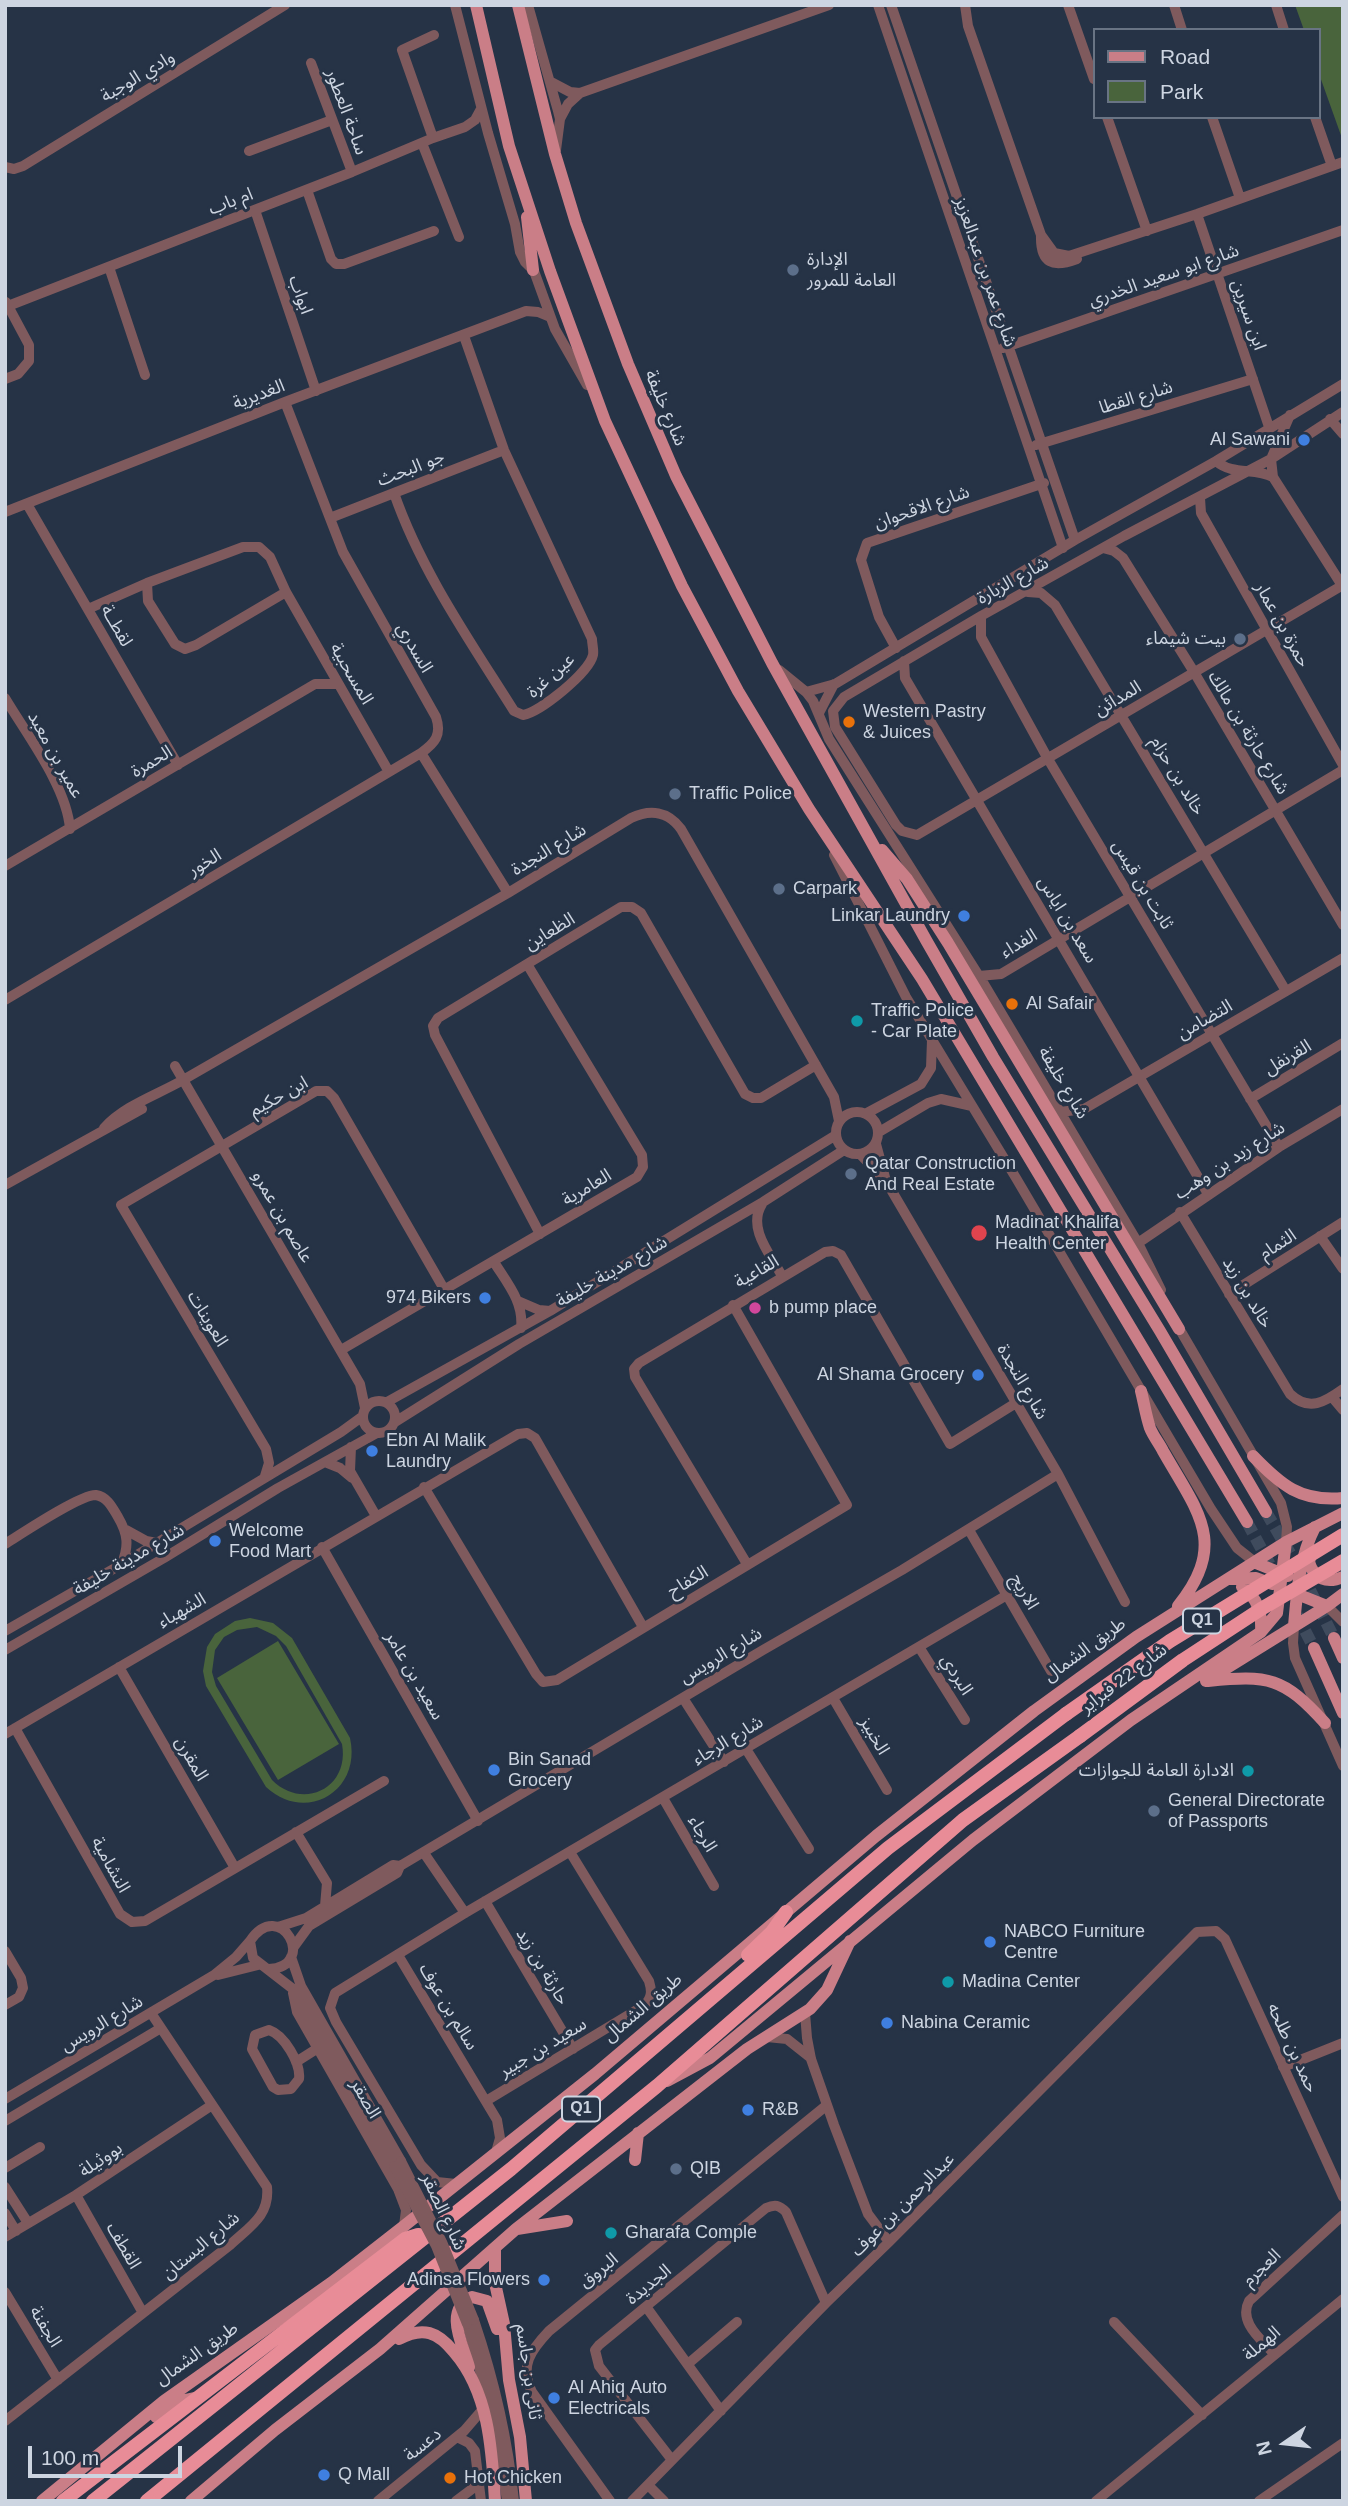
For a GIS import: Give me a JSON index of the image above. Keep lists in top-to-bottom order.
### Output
{
  "streets": {
    "highway": ["Q1", "طريق الشمال", "شارع 22 فبراير"],
    "main road": ["شارع خليفة", "ثانى بن جاسم"],
    "street": [
      "وادي الوجبة",
      "ساحة العطور",
      "ام باب",
      "شارع عمر بن عبدالعزيز",
      "شارع ابو سعيد الخدري",
      "ابواب",
      "ابن سيرين",
      "الغديرية",
      "شارع القطا",
      "جو البحث",
      "شارع الاقحوان",
      "شارع الزبارة",
      "حمزة بن عمار",
      "لقطــة",
      "السدري",
      "المسحبية",
      "عين غرة",
      "المدائن",
      "شارع حارثة بن مالك",
      "عمير بن معبد",
      "الحمرة",
      "خالد بن حزام",
      "شارع النجدة",
      "الخور",
      "ثابت بن قيس",
      "سعد بن اياس",
      "الظعاين",
      "الفداء",
      "التضامن",
      "القرنفل",
      "ابن حكيم",
      "شارع زيد بن وهب",
      "العامرية",
      "عاصم بن عمرو",
      "الثمام",
      "شارع مدينة خليفة",
      "القاعية",
      "خالد بن زيد",
      "العوينات",
      "الكفاح",
      "الاريج",
      "الشهباء",
      "شارع الرويس",
      "البردي",
      "سعيد بن عامر",
      "الخبيز",
      "شارع الرجاء",
      "المقرن",
      "الرجاء",
      "النشامية",
      "حارثة بن زيد",
      "سالم بن عوف",
      "سعيد بن جبير",
      "حمد بن طلحه",
      "الصقر",
      "بووثيلة",
      "عبدالرحمن بن عوف",
      "شارع الصقر",
      "القطف",
      "شارع البستان",
      "العجرم",
      "البروق",
      "الجديدة",
      "الجفنة",
      "الهملة",
      "دعسة"
    ]
  },
  "crossings": [
    ["ساحة العطور", "ام باب"],
    ["ام باب", "ابواب"],
    ["شارع عمر بن عبدالعزيز", "شارع ابو سعيد الخدري"],
    ["شارع عمر بن عبدالعزيز", "شارع القطا"],
    ["شارع عمر بن عبدالعزيز", "شارع الاقحوان"],
    ["شارع عمر بن عبدالعزيز", "شارع الزبارة"],
    ["شارع ابو سعيد الخدري", "ابن سيرين"],
    ["ابواب", "الغديرية"],
    ["ابن سيرين", "شارع القطا"],
    ["ابن سيرين", "شارع الزبارة"],
    ["الغديرية", "لقطــة"],
    ["الغديرية", "السدري"],
    ["الغديرية", "عين غرة"],
    ["شارع خليفة", "شارع الزبارة"],
    ["شارع خليفة", "الفداء"],
    ["شارع خليفة", "التضامن"],
    ["شارع خليفة", "شارع زيد بن وهب"],
    ["شارع خليفة", "طريق الشمال"],
    ["جو البحث", "السدري"],
    ["جو البحث", "عين غرة"],
    ["شارع الاقحوان", "شارع الزبارة"],
    ["شارع الزبارة", "حمزة بن عمار"],
    ["شارع الزبارة", "المدائن"],
    ["شارع الزبارة", "خالد بن حزام"],
    ["شارع الزبارة", "سعد بن اياس"],
    ["حمزة بن عمار", "المدائن"],
    ["حمزة بن عمار", "الفداء"],
    ["لقطــة", "المسحبية"],
    ["لقطــة", "الحمرة"],
    ["السدري", "الخور"],
    ["المسحبية", "الخور"],
    ["المدائن", "شارع حارثة بن مالك"],
    ["المدائن", "خالد بن حزام"],
    ["المدائن", "ثابت بن قيس"],
    ["المدائن", "سعد بن اياس"],
    ["شارع حارثة بن مالك", "الفداء"],
    ["عمير بن معبد", "الحمرة"],
    ["خالد بن حزام", "الفداء"],
    ["خالد بن حزام", "التضامن"],
    ["شارع النجدة", "الظعاين"],
    ["شارع النجدة", "عاصم بن عمرو"],
    ["شارع النجدة", "شارع مدينة خليفة"],
    ["شارع النجدة", "القاعية"],
    ["شارع النجدة", "شارع الرويس"],
    ["ثابت بن قيس", "الفداء"],
    ["ثابت بن قيس", "التضامن"],
    ["ثابت بن قيس", "القرنفل"],
    ["ثابت بن قيس", "شارع زيد بن وهب"],
    ["سعد بن اياس", "الفداء"],
    ["سعد بن اياس", "التضامن"],
    ["سعد بن اياس", "شارع زيد بن وهب"],
    ["الظعاين", "العامرية"],
    ["ابن حكيم", "العامرية"],
    ["ابن حكيم", "عاصم بن عمرو"],
    ["ابن حكيم", "العوينات"],
    ["شارع زيد بن وهب", "خالد بن زيد"],
    ["العامرية", "عاصم بن عمرو"],
    ["عاصم بن عمرو", "شارع مدينة خليفة"],
    ["الثمام", "خالد بن زيد"],
    ["القاعية", "الكفاح"],
    ["الكفاح", "الشهباء"],
    ["الاريج", "شارع الرويس"],
    ["الاريج", "شارع الرجاء"],
    ["الشهباء", "سعيد بن عامر"],
    ["الشهباء", "المقرن"],
    ["الشهباء", "النشامية"],
    ["Q1", "شارع 22 فبراير"],
    ["طريق الشمال", "شارع 22 فبراير"],
    ["طريق الشمال", "سالم بن عوف"],
    ["طريق الشمال", "الصقر"],
    ["شارع الرويس", "سعيد بن عامر"],
    ["شارع الرويس", "شارع الصقر"],
    ["شارع الرويس", "شارع البستان"],
    ["البردي", "شارع الرجاء"],
    ["الخبيز", "شارع الرجاء"],
    ["شارع الرجاء", "الرجاء"],
    ["شارع الرجاء", "حارثة بن زيد"],
    ["شارع الرجاء", "سالم بن عوف"],
    ["شارع الرجاء", "سعيد بن جبير"],
    ["شارع الرجاء", "الصقر"],
    ["المقرن", "النشامية"],
    ["حارثة بن زيد", "سعيد بن جبير"],
    ["سالم بن عوف", "سعيد بن جبير"],
    ["حمد بن طلحه", "عبدالرحمن بن عوف"],
    ["الصقر", "شارع الصقر"],
    ["بووثيلة", "القطف"],
    ["بووثيلة", "شارع البستان"],
    ["عبدالرحمن بن عوف", "الجديدة"],
    ["القطف", "شارع البستان"],
    ["شارع البستان", "الجفنة"],
    ["العجرم", "الهملة"]
  ],
  "places": [
    "الإدارة العامة للمرور",
    "Al Sawani",
    "بيت شيماء",
    "Western Pastry & Juices",
    "Traffic Police",
    "Carpark",
    "Linkar Laundry",
    "Al Safair",
    "Traffic Police - Car Plate",
    "Qatar Construction And Real Estate",
    "Madinat Khalifa Health Center",
    "974 Bikers",
    "b pump place",
    "Al Shama Grocery",
    "Ebn Al Malik Laundry",
    "Welcome Food Mart",
    "Bin Sanad Grocery",
    "الادارة العامة للجوازات",
    "General Directorate of Passports",
    "NABCO Furniture Centre",
    "Madina Center",
    "Nabina Ceramic",
    "R&B",
    "QIB",
    "Gharafa Comple",
    "Adinsa Flowers",
    "Al Ahiq Auto Electricals",
    "Q Mall",
    "Hot Chicken"
  ],
  "legend": ["Road", "Park"],
  "scale_bar": "100 m",
  "north": "left"
}
